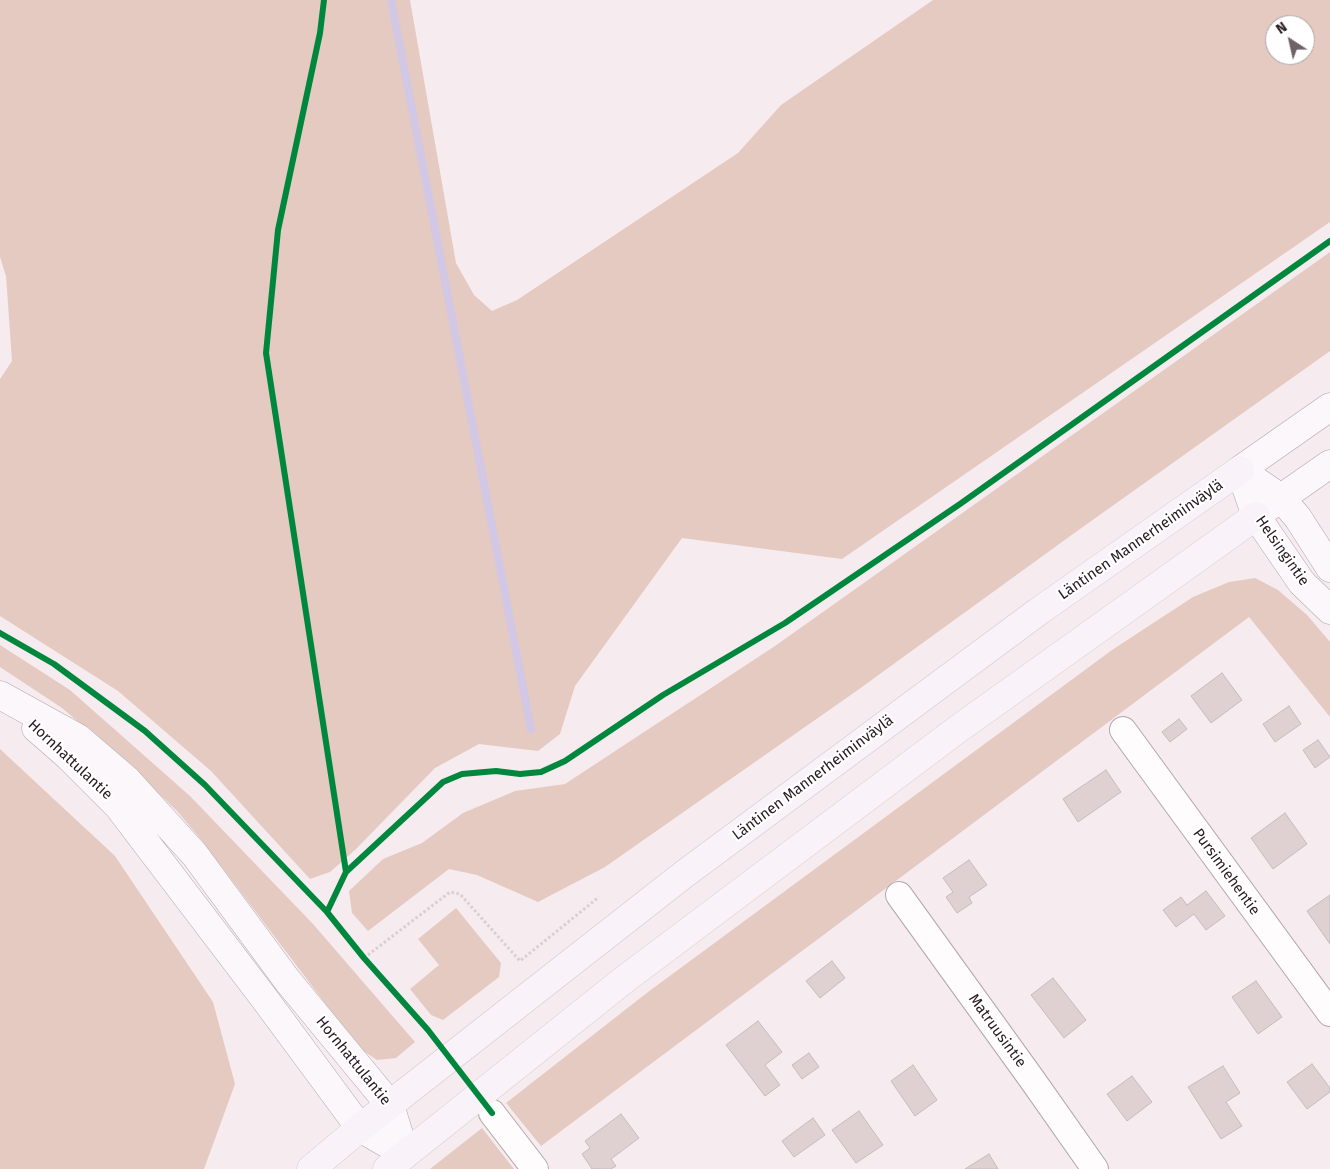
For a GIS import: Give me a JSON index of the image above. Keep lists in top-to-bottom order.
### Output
{
  "streets": {
    "main road": ["Läntinen Mannerheiminväylä"],
    "street": [
      "Helsingintie",
      "Hornhattulantie",
      "Pursimiehentie",
      "Matruusintie"
    ]
  },
  "crossings": [
    ["Läntinen Mannerheiminväylä", "Helsingintie"],
    ["Läntinen Mannerheiminväylä", "Hornhattulantie"]
  ],
  "north": "top left"
}
